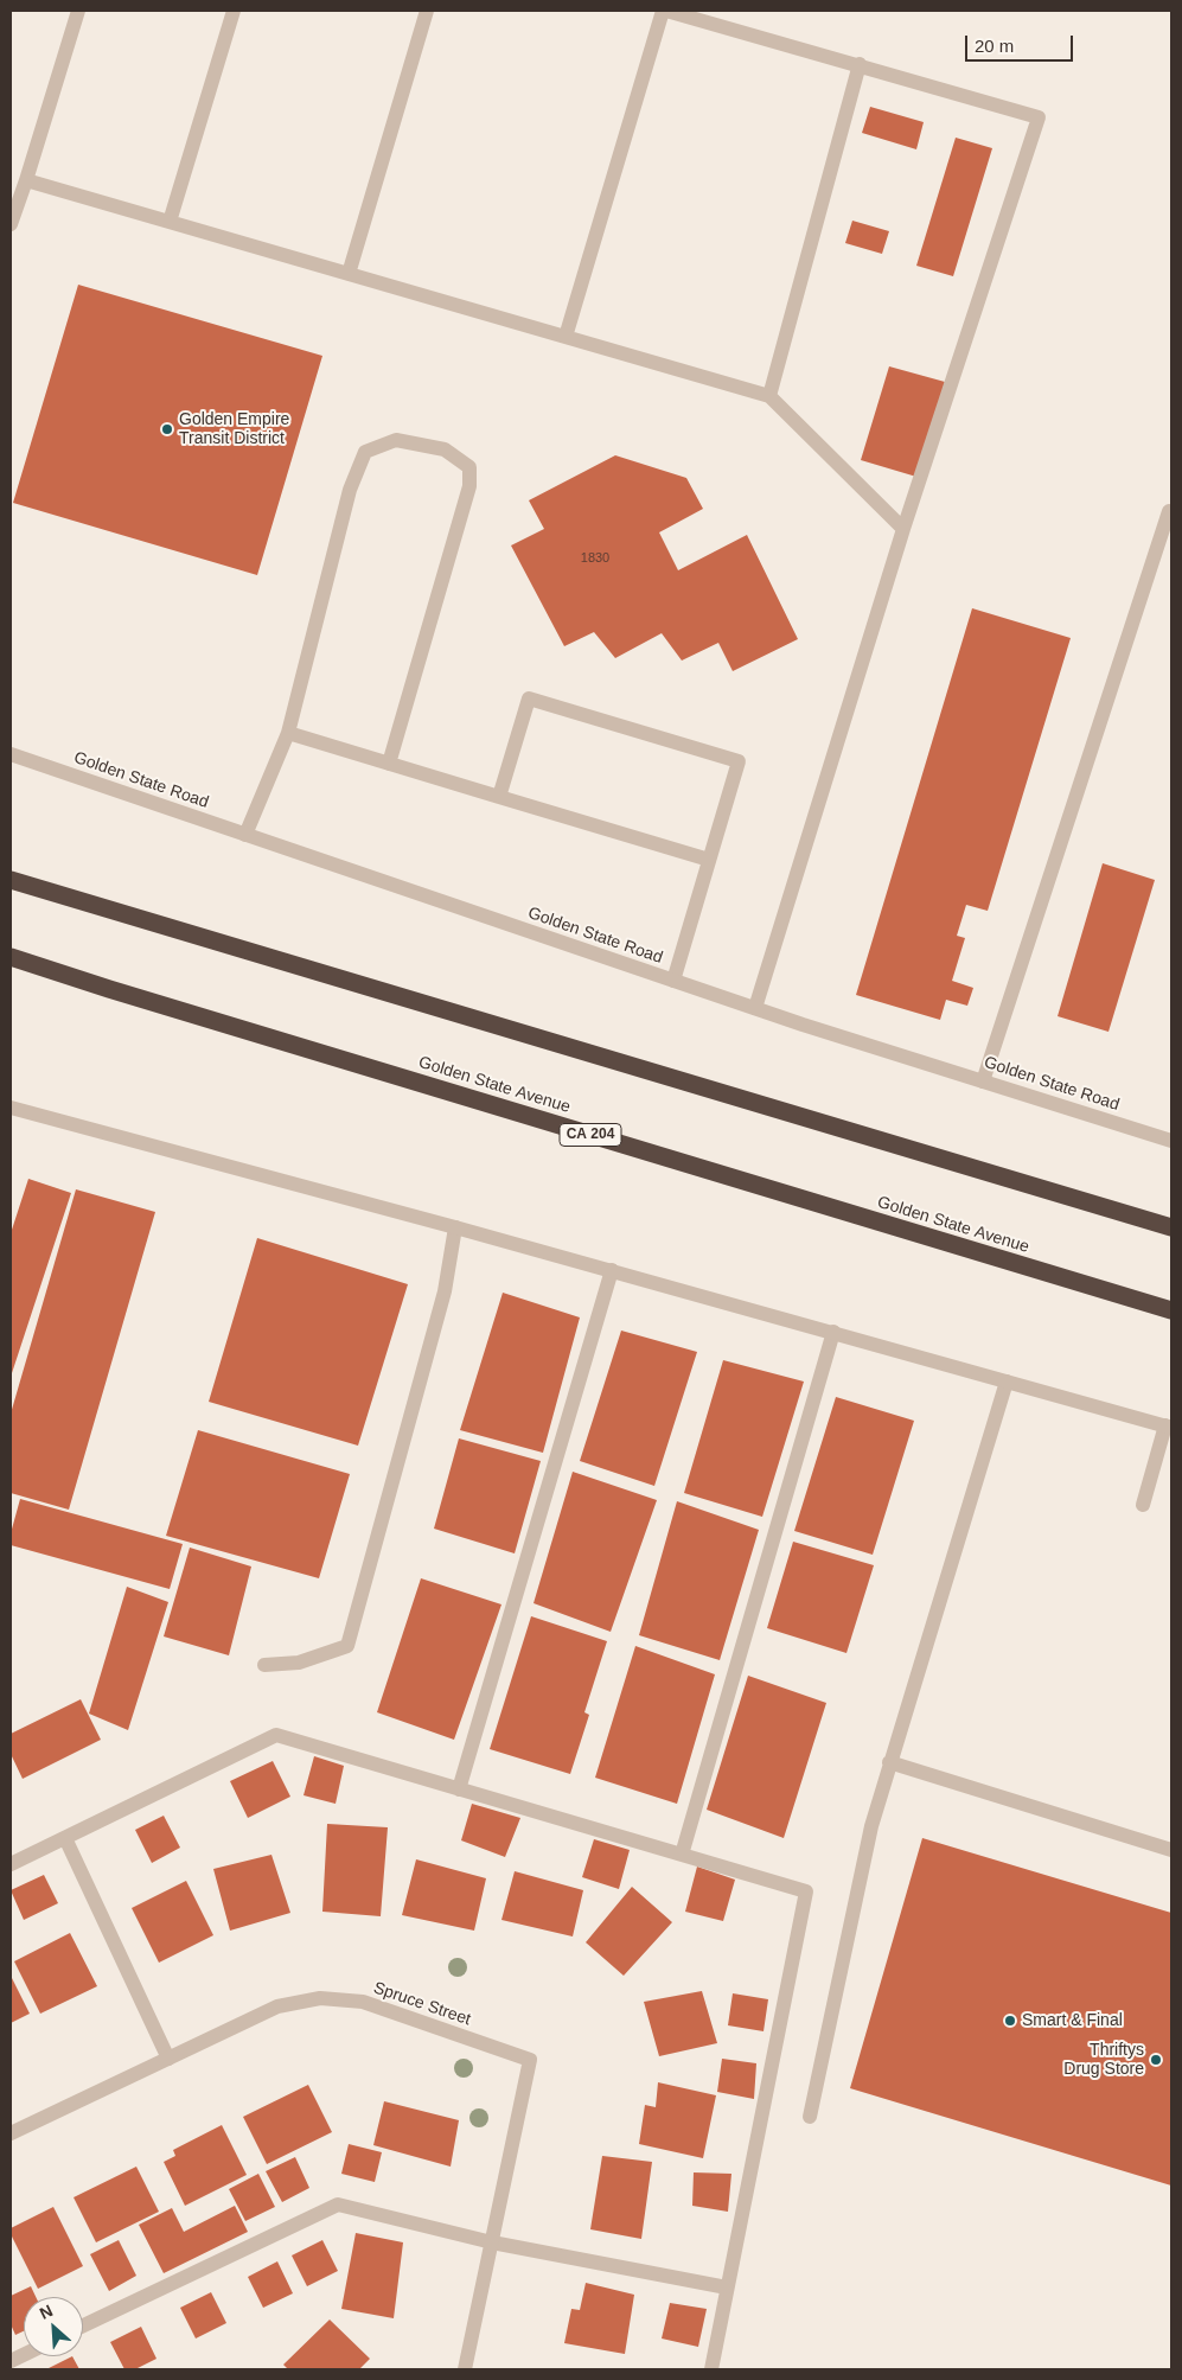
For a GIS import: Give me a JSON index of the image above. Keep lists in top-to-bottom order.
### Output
{
  "streets": {
    "highway": ["Golden State Avenue", "CA 204"],
    "street": ["Golden State Road", "Spruce Street"]
  },
  "places": ["Golden Empire Transit District", "Smart & Final", "Thriftys Drug Store"],
  "house_numbers": ["1830"],
  "scale_bar": "20 m",
  "north": "top left"
}
